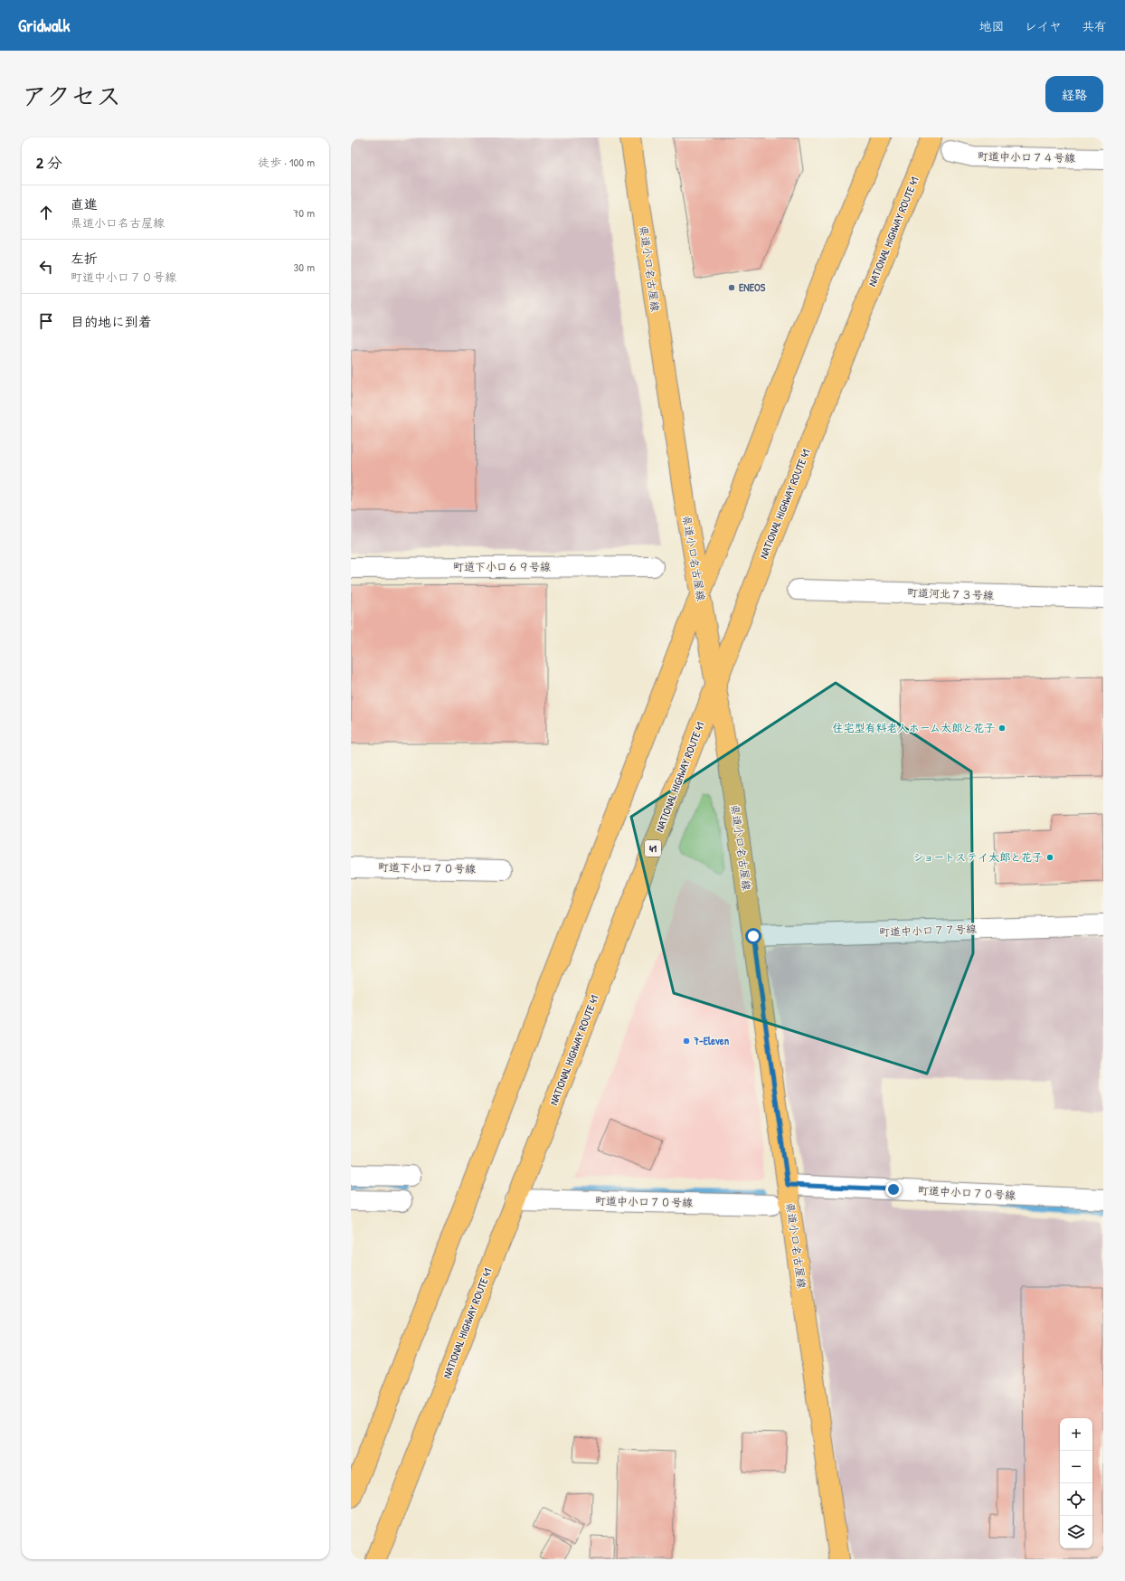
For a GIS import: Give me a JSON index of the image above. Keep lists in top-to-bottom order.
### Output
{
  "streets": {
    "main road": ["NATIONAL HIGHWAY ROUTE 41", "県道小口名古屋線", "41"],
    "street": [
      "町道中小口７４号線",
      "町道下小口６９号線",
      "町道河北７３号線",
      "町道下小口７０号線",
      "町道中小口７７号線",
      "町道中小口７０号線"
    ]
  },
  "crossings": [
    ["NATIONAL HIGHWAY ROUTE 41", "県道小口名古屋線"],
    ["NATIONAL HIGHWAY ROUTE 41", "町道中小口７０号線"],
    ["県道小口名古屋線", "町道中小口７７号線"],
    ["県道小口名古屋線", "町道中小口７０号線"]
  ],
  "places": [
    "ENEOS",
    "住宅型有料老人ホーム太郎と花子",
    "ショートステイ太郎と花子",
    "7-Eleven"
  ],
  "page": {
    "header": "Gridwalk",
    "nav": ["地図", "レイヤ", "共有"],
    "title": "アクセス",
    "buttons": "経路",
    "heading": ["2 分", "徒歩 · 100 m"],
    "list": [
      ["直進", "県道小口名古屋線", "70 m"],
      ["左折", "町道中小口７０号線", "30 m"],
      "目的地に到着"
    ],
    "map_buttons": ["+", "−"]
  }
}
